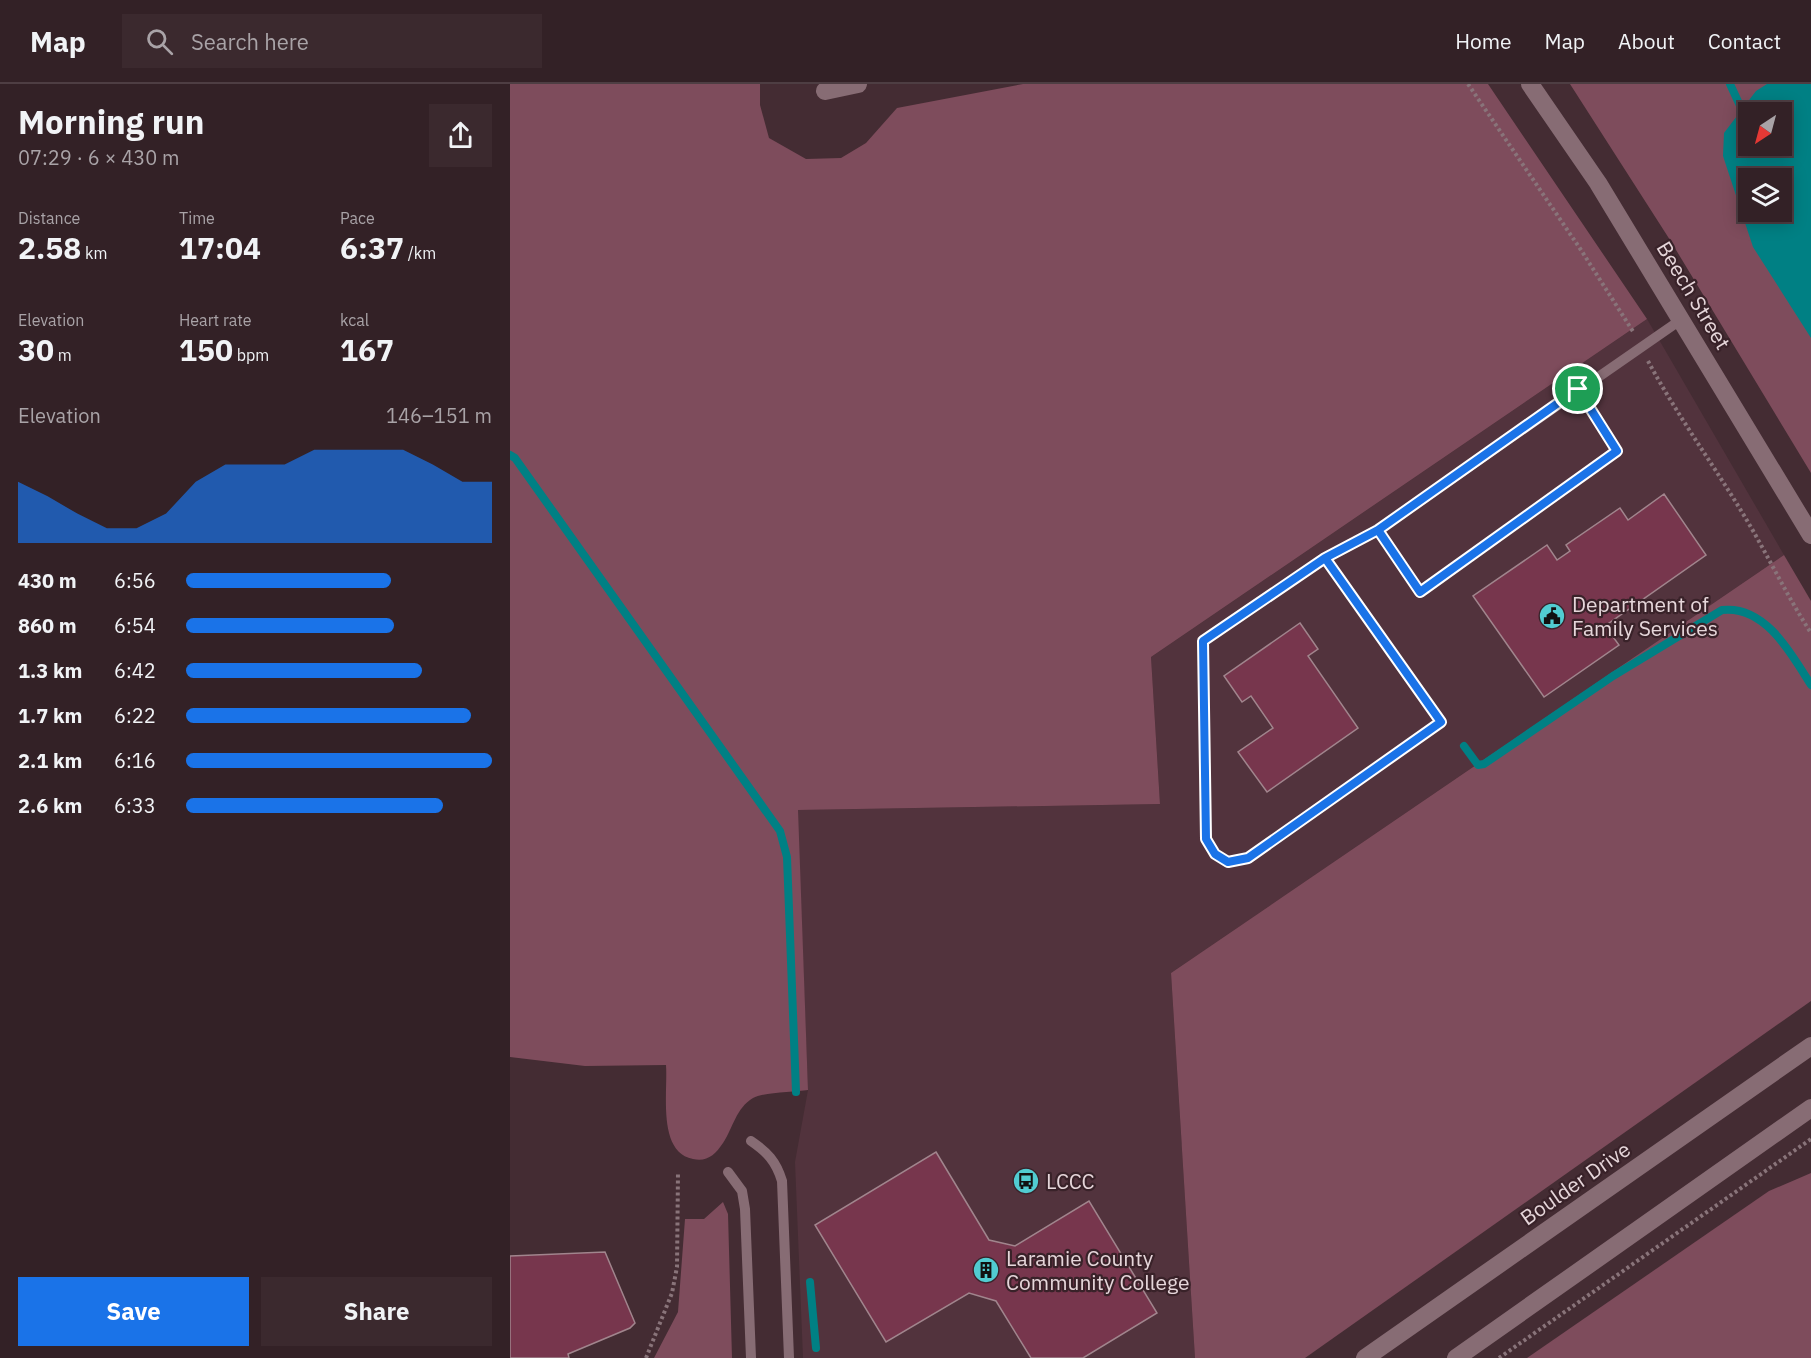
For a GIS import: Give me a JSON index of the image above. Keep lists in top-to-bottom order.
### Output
{
  "streets": {
    "street": ["Beech Street", "Boulder Drive"]
  },
  "places": {
    "public building": ["Department of Family Services"],
    "bus stop": ["LCCC"],
    "building": ["Laramie County Community College"]
  },
  "north": "bottom left",
  "page": {
    "header": "Map",
    "search": "Search here",
    "nav": [
      "Home",
      "Map",
      "About",
      "Contact"
    ],
    "heading": ["Morning run", "07:29 · 6 × 430 m"],
    "stats": [
      ["Distance", "2.58 km"],
      ["Time", "17:04"],
      ["Pace", "6:37 /km"],
      ["Elevation", "30 m"],
      ["Heart rate", "150 bpm"],
      ["kcal", "167"]
    ],
    "chart": ["Elevation", "146–151 m"],
    "list": [
      {
        "name": "430 m",
        "note": "6:56"
      },
      {
        "name": "860 m",
        "note": "6:54"
      },
      {
        "name": "1.3 km",
        "note": "6:42"
      },
      {
        "name": "1.7 km",
        "note": "6:22"
      },
      {
        "name": "2.1 km",
        "note": "6:16"
      },
      {
        "name": "2.6 km",
        "note": "6:33"
      }
    ],
    "buttons": ["Save", "Share"]
  }
}
